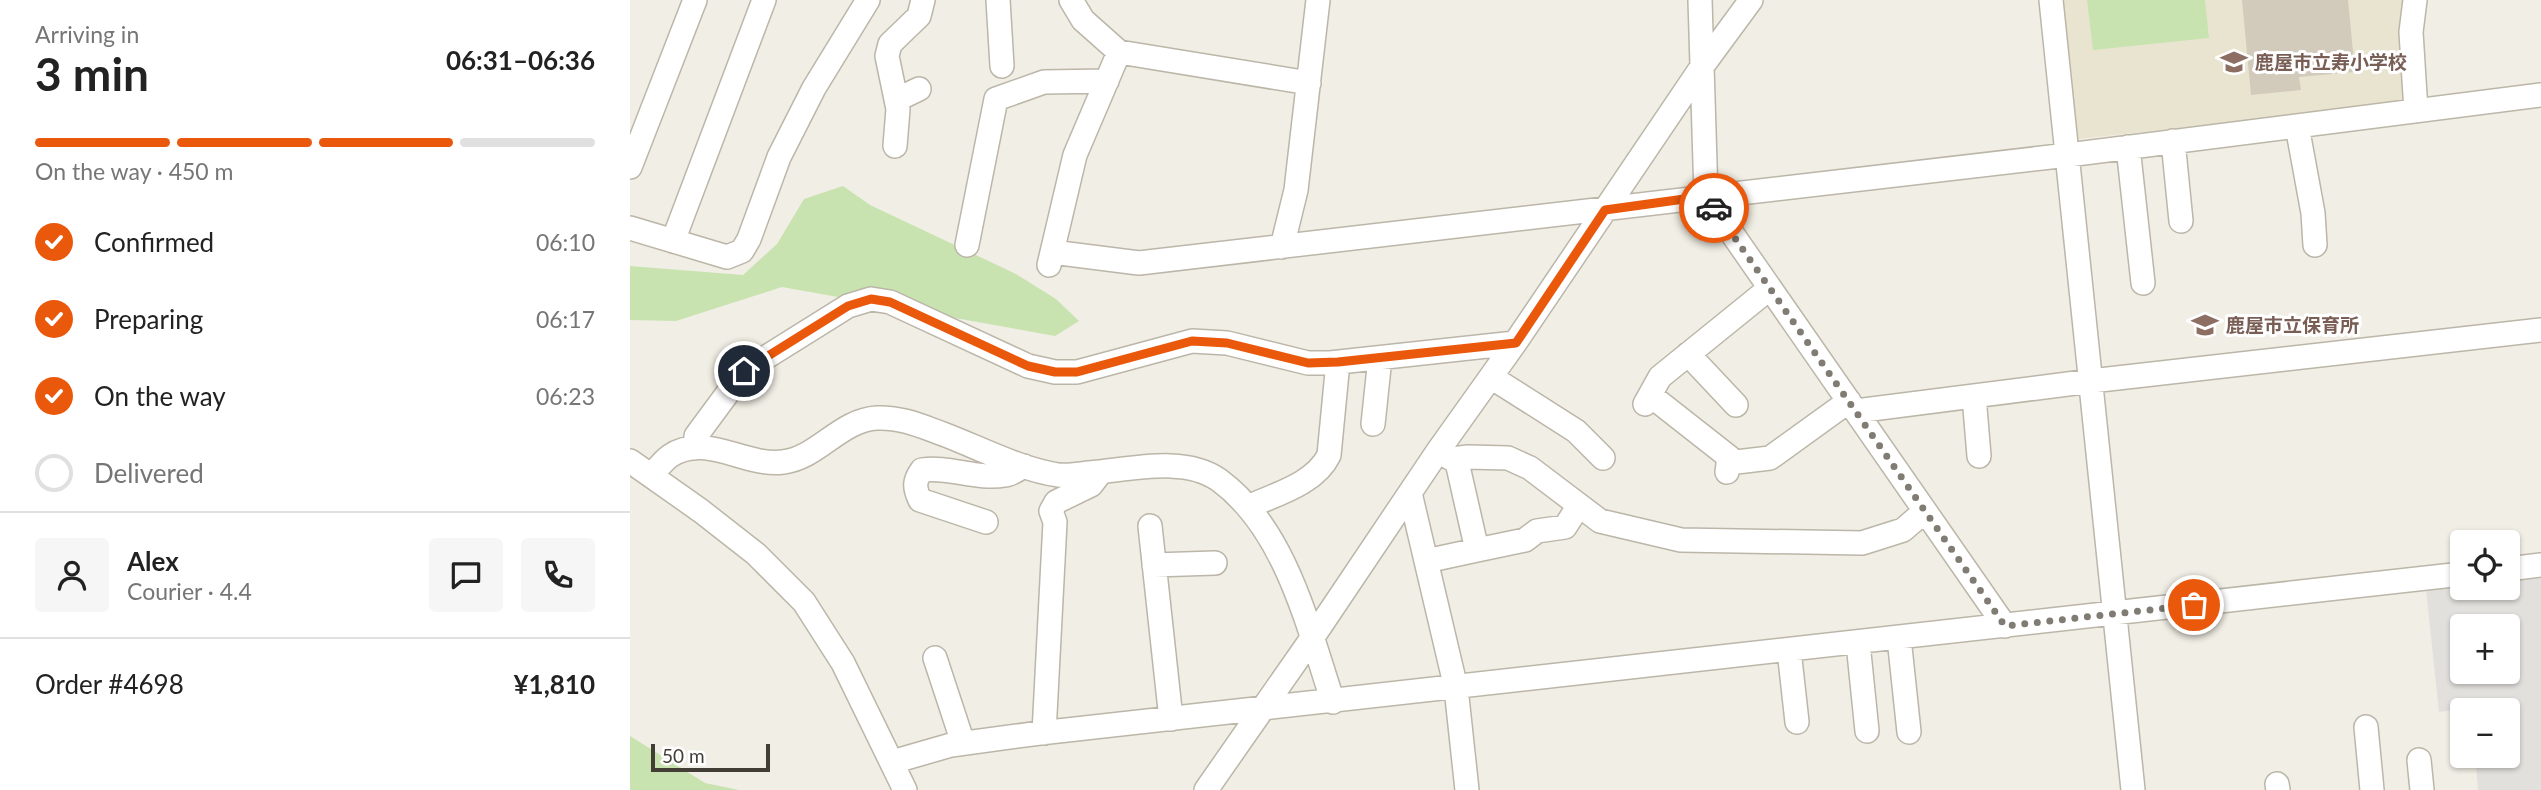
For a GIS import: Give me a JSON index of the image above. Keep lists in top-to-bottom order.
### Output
{
  "places": {
    "school or university": ["鹿屋市立寿小学校", "鹿屋市立保育所"]
  },
  "scale_bar": "50 m",
  "page": {
    "heading": ["3 min", "Arriving in", "06:31–06:36"],
    "panel": [
      "Alex",
      "Courier · 4.4",
      "Order #4698",
      "¥1,810"
    ],
    "bar": "On the way · 450 m",
    "list": [
      ["Confirmed", "06:10"],
      ["Preparing", "06:17"],
      ["On the way", "06:23"],
      "Delivered"
    ],
    "map_buttons": ["+", "−"],
    "scale": "50 m"
  }
}
